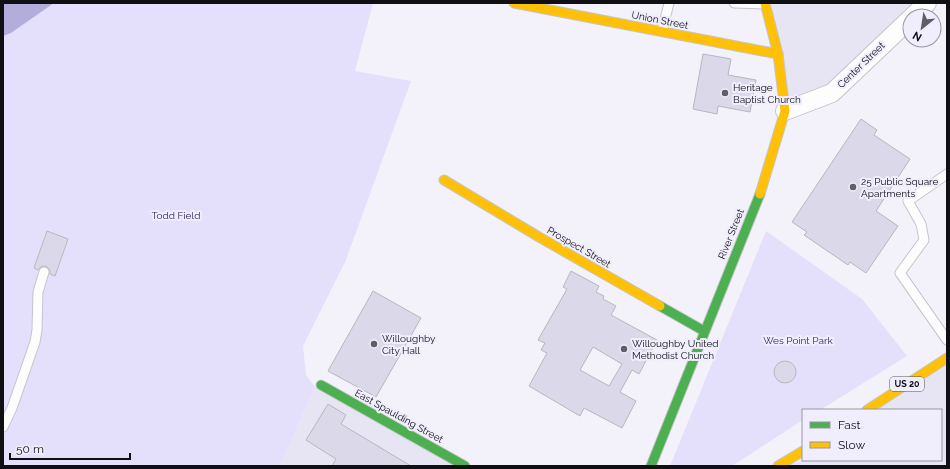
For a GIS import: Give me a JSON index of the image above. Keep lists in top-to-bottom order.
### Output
{
  "streets": {
    "street": [
      "Union Street",
      "Center Street",
      "River Street",
      "Prospect Street",
      "US 20",
      "East Spaulding Street"
    ]
  },
  "crossings": [
    ["Union Street", "River Street"],
    ["Center Street", "River Street"],
    ["River Street", "Prospect Street"]
  ],
  "parks": ["Todd Field", "Wes Point Park"],
  "places": [
    "Heritage Baptist Church",
    "25 Public Square Apartments",
    "Willoughby City Hall",
    "Willoughby United Methodist Church"
  ],
  "legend": ["Fast", "Slow"],
  "scale_bar": "50 m",
  "north": "bottom left"
}
